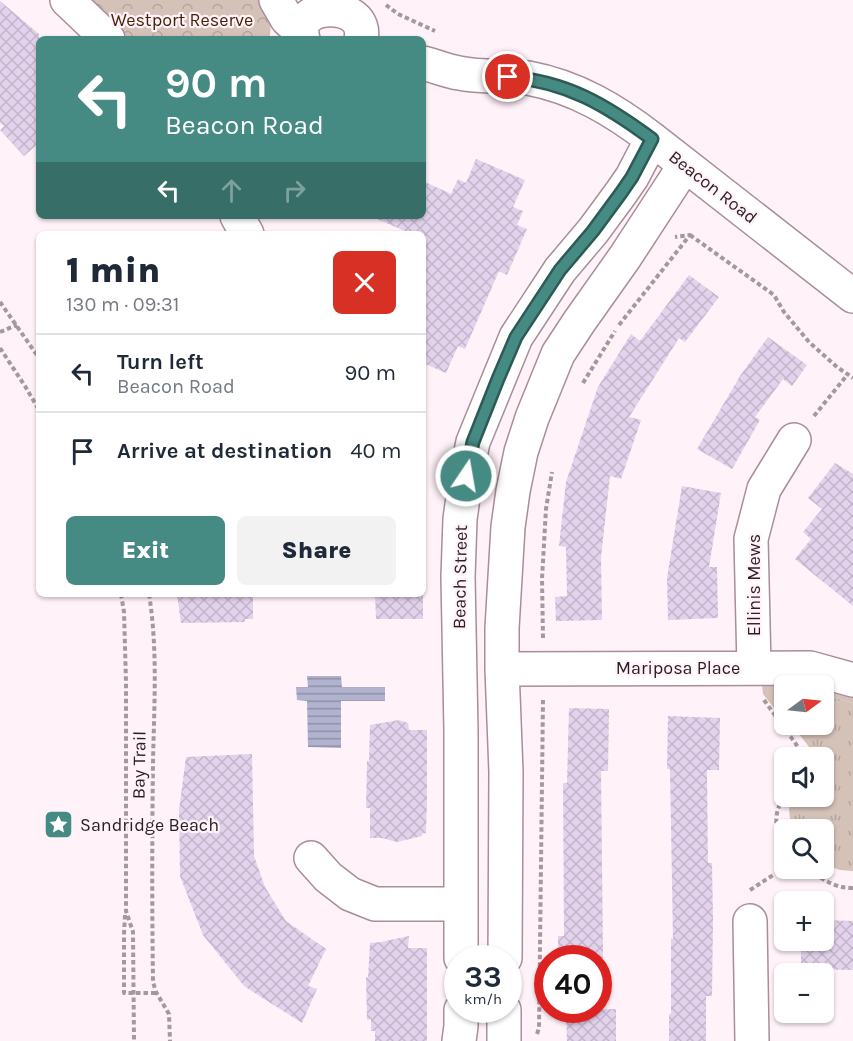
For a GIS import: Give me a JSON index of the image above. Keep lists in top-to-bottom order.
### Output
{
  "streets": {
    "street": [
      "Beacon Road",
      "Beach Street",
      "Ellinis Mews",
      "Mariposa Place"
    ],
    "path": ["Bay Trail"]
  },
  "crossings": [
    ["Beacon Road", "Beach Street"],
    ["Ellinis Mews", "Mariposa Place"]
  ],
  "parks": ["Westport Reserve"],
  "places": {
    "place": ["Sandridge Beach"]
  },
  "north": "right",
  "page": {
    "turn": ["90 m", "Beacon Road"],
    "heading": ["1 min", "130 m · 09:31"],
    "list": [
      {
        "name": "Turn left",
        "note": "Beacon Road",
        "value": "90 m"
      },
      {
        "name": "Arrive at destination",
        "value": "40 m"
      }
    ],
    "buttons": ["Exit", "Share"],
    "map_buttons": ["+", "−"],
    "speed": "33 km/h",
    "limit": "40"
  }
}
